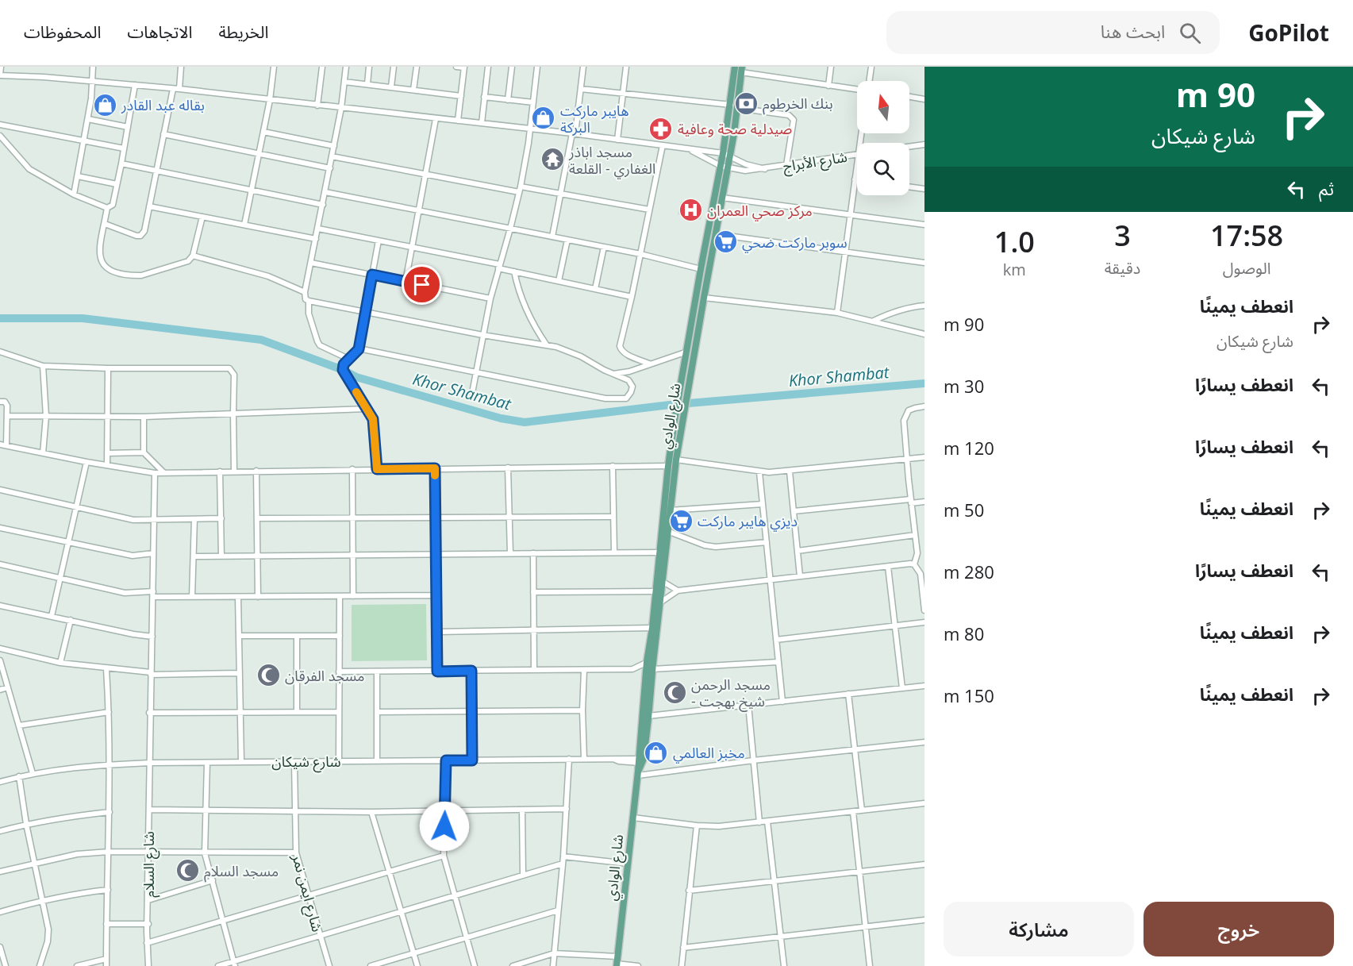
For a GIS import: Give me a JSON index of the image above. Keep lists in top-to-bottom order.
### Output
{
  "streets": {
    "main road": ["شارع الوادي"],
    "street": [
      "شارع الأبراج",
      "شارع شيكان",
      "شارع السلام",
      "شارع ايمن نمر"
    ]
  },
  "crossings": [
    ["شارع الأبراج", "شارع الوادي"],
    ["شارع الوادي", "شارع شيكان"],
    ["شارع شيكان", "شارع السلام"],
    ["شارع شيكان", "شارع ايمن نمر"]
  ],
  "water": ["Khor Shambat"],
  "places": {
    "bank": ["بنك الخرطوم"],
    "shop": ["بقاله عبد القادر", "هايبر ماركت البركة", "مخبز العالمي"],
    "pharmacy": ["صيدلية صحة وعافية"],
    "temple": ["مسجد اباذر الغفاري - القلعة"],
    "hospital": ["مركز صحي العمران"],
    "supermarket": ["سوبر ماركت ضحي", "ديزي هايبر ماركت"],
    "mosque": ["مسجد الفرقان", "مسجد الرحمن - شيخ بهجت", "مسجد السلام"]
  },
  "north": "top",
  "page": {
    "header": "GoPilot",
    "search": "ابحث هنا",
    "nav": ["الخريطة", "الاتجاهات", "المحفوظات"],
    "turn": ["90 m", "شارع شيكان"],
    "then": "ثم",
    "eta": [
      "17:58",
      "الوصول",
      "3",
      "دقيقة",
      "1.0",
      "km"
    ],
    "list": [
      {
        "name": "انعطف يمينًا",
        "note": "شارع شيكان",
        "value": "90 m"
      },
      {
        "name": "انعطف يسارًا",
        "value": "30 m"
      },
      {
        "name": "انعطف يسارًا",
        "value": "120 m"
      },
      {
        "name": "انعطف يمينًا",
        "value": "50 m"
      },
      {
        "name": "انعطف يسارًا",
        "value": "280 m"
      },
      {
        "name": "انعطف يمينًا",
        "value": "80 m"
      },
      {
        "name": "انعطف يمينًا",
        "value": "150 m"
      }
    ],
    "buttons": ["خروج", "مشاركة"]
  }
}
